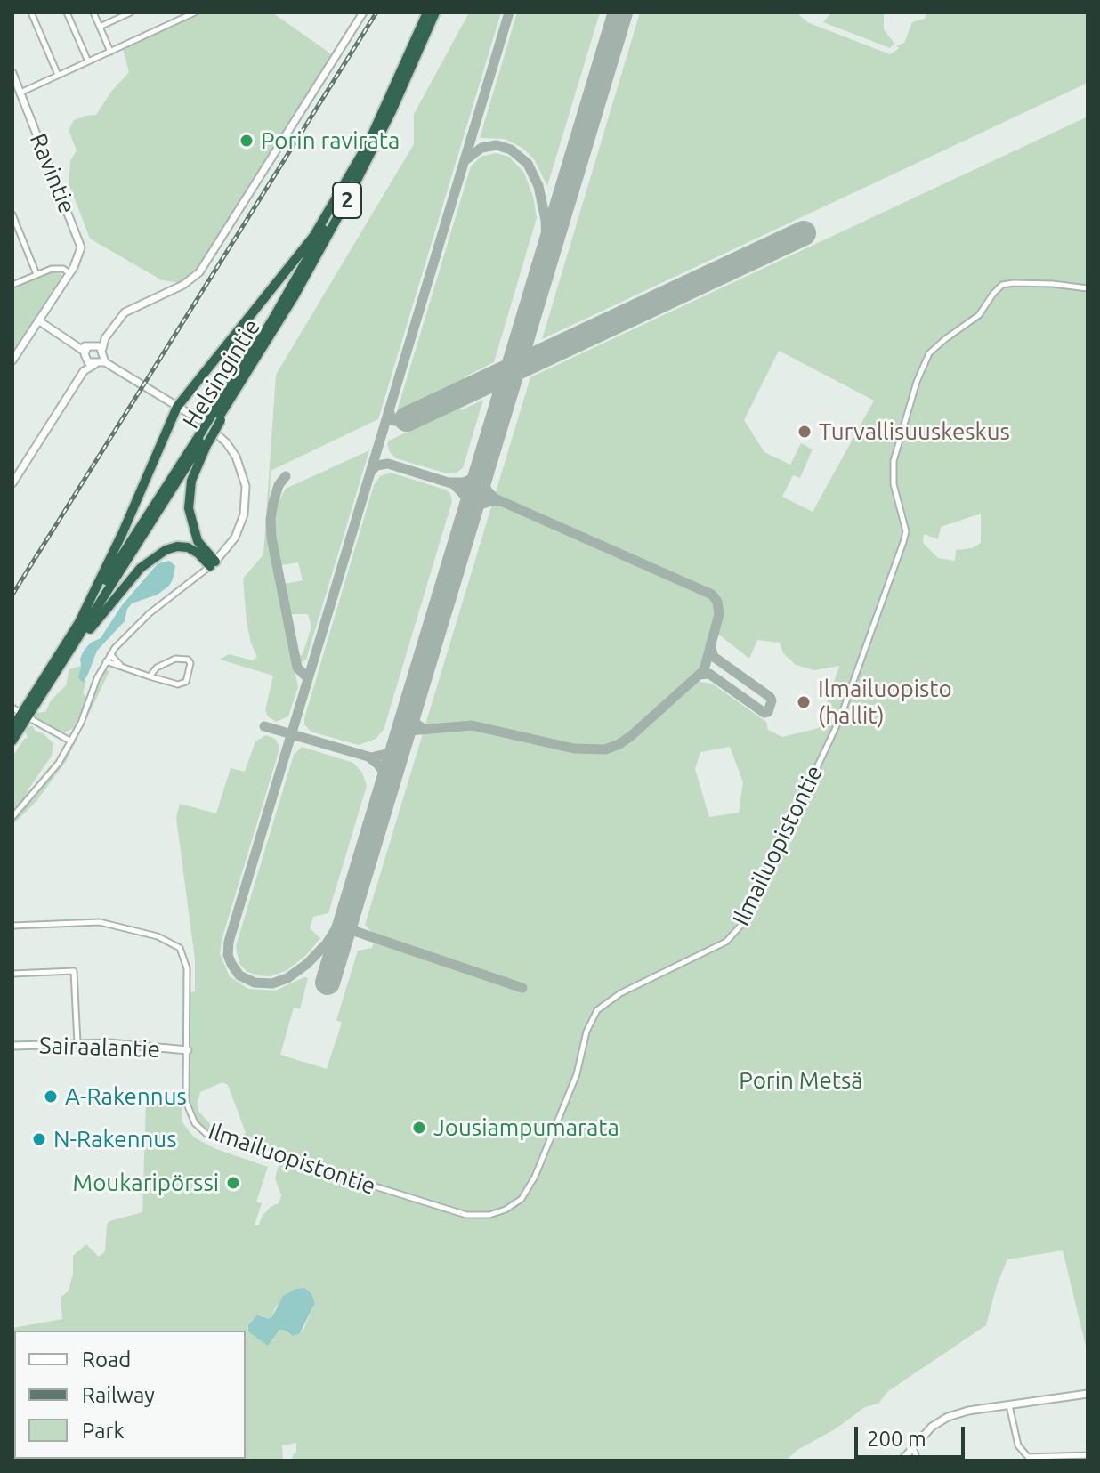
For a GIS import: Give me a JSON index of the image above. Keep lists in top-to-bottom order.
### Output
{
  "streets": {
    "highway": ["2", "Helsingintie"],
    "street": ["Ravintie", "Ilmailuopistontie", "Sairaalantie"]
  },
  "crossings": [
    ["Ilmailuopistontie", "Sairaalantie"]
  ],
  "parks": ["Porin Metsä"],
  "places": [
    "Porin ravirata",
    "Turvallisuuskeskus",
    "Ilmailuopisto (hallit)",
    "A-Rakennus",
    "Jousiampumarata",
    "N-Rakennus",
    "Moukaripörssi"
  ],
  "legend": ["Road", "Railway", "Park"],
  "scale_bar": "200 m"
}
